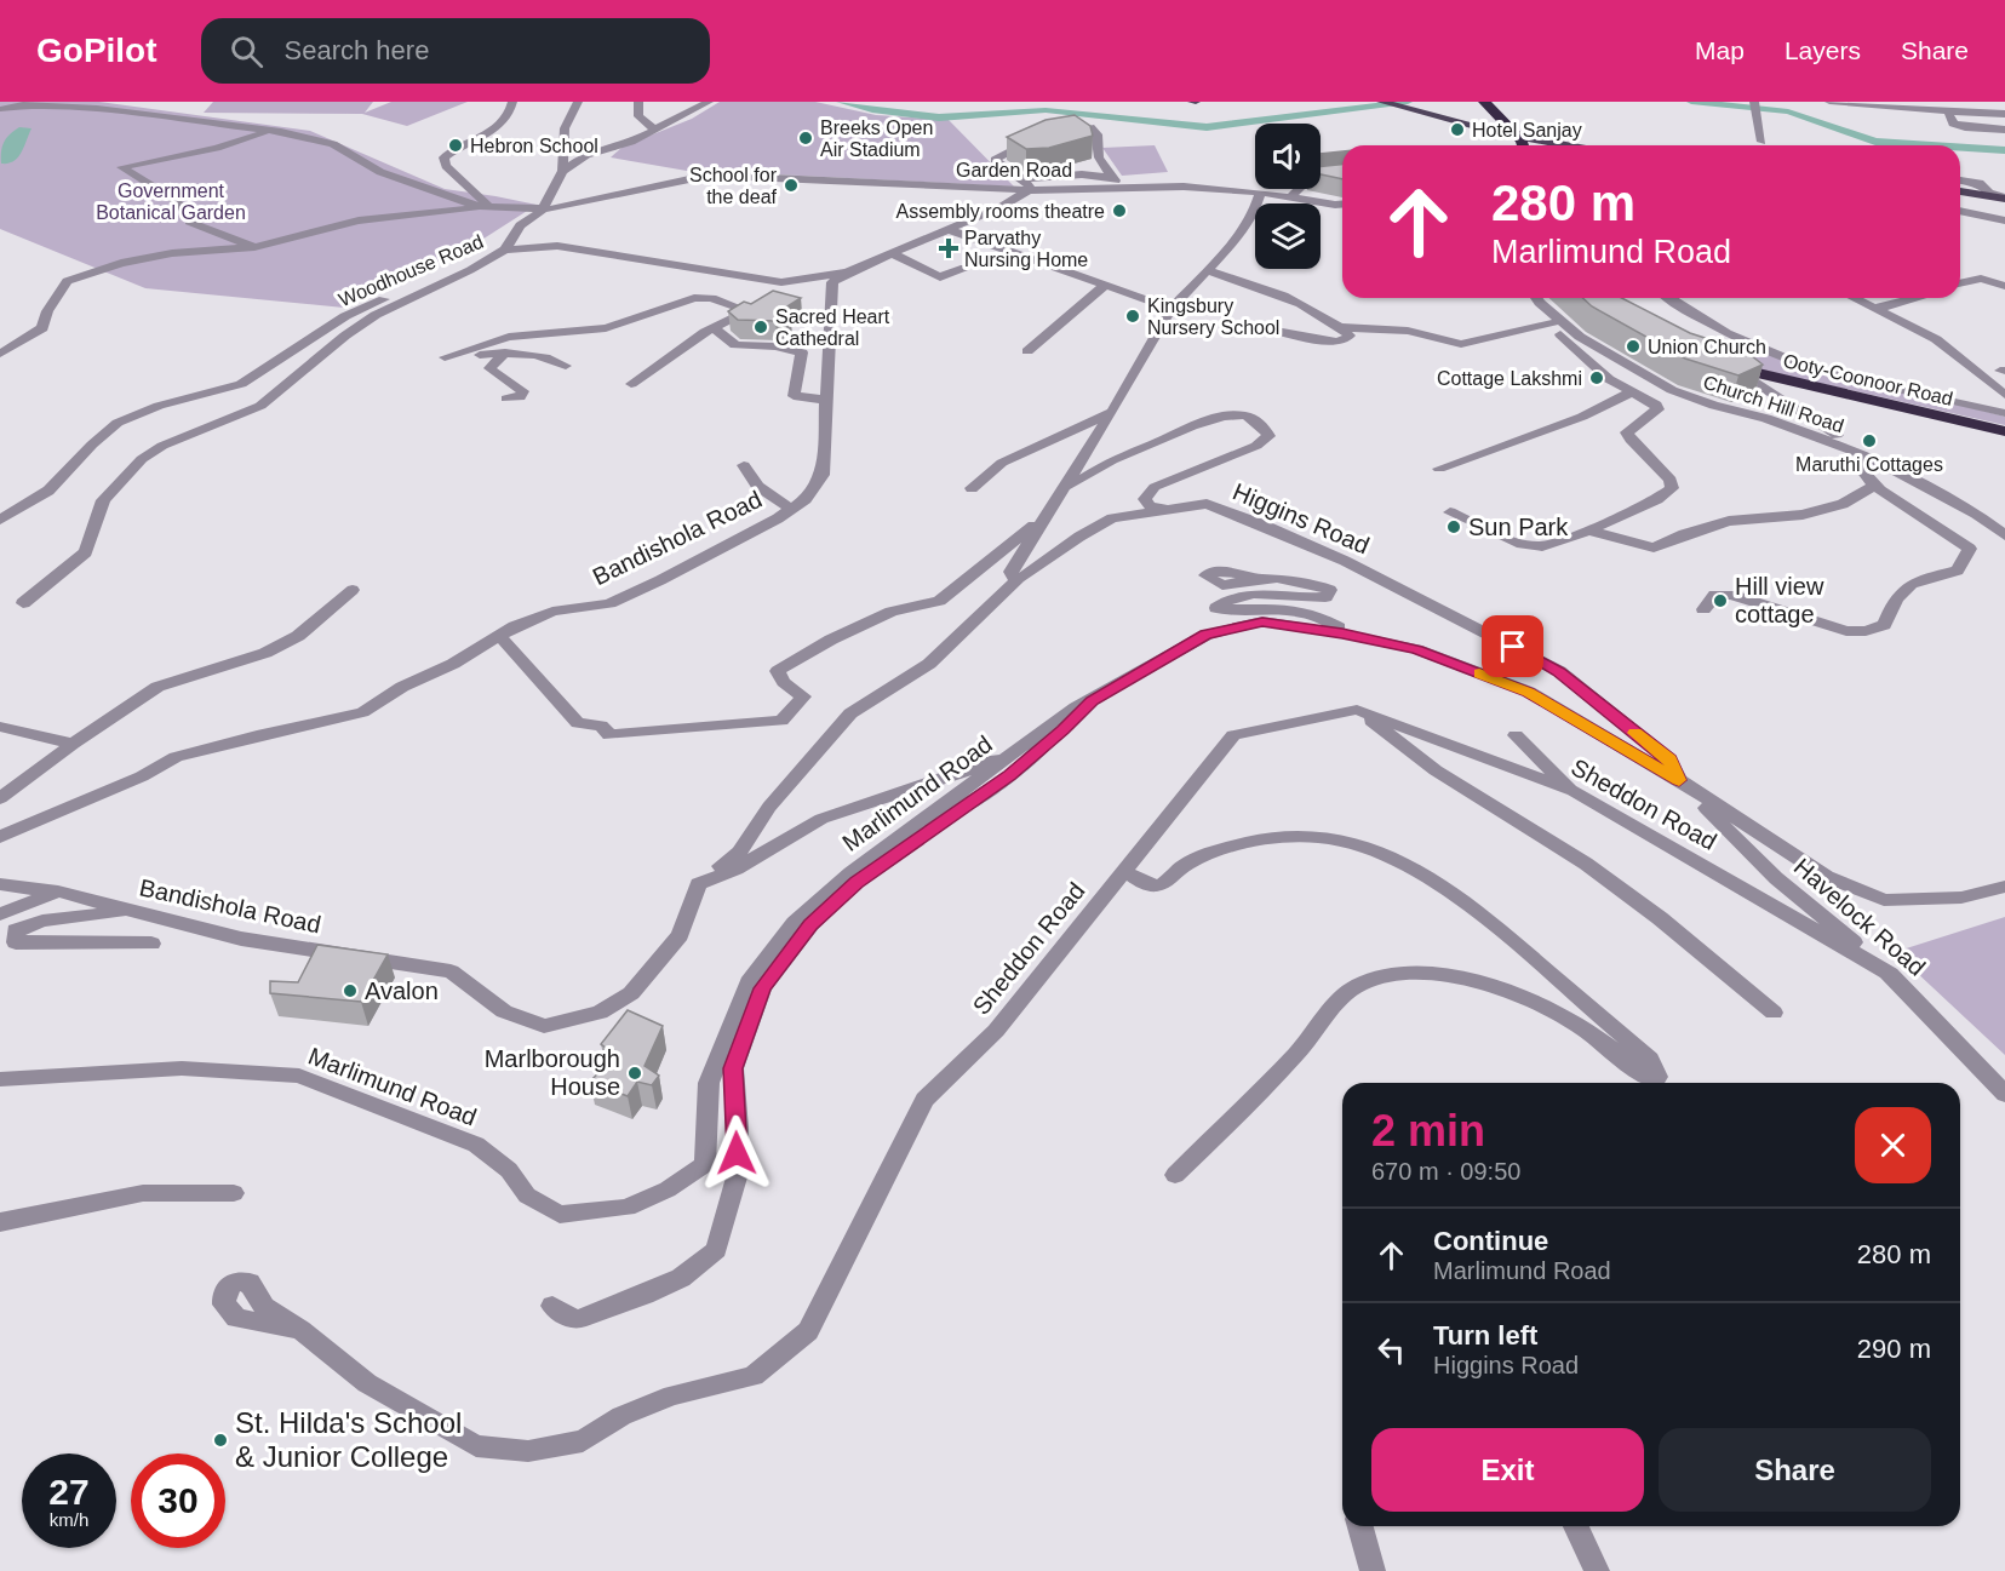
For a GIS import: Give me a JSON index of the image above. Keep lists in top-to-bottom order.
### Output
{
  "streets": {
    "highway": ["Ooty-Coonoor Road"],
    "street": [
      "Garden Road",
      "Woodhouse Road",
      "Church Hill Road",
      "Higgins Road",
      "Bandishola Road",
      "Marlimund Road",
      "Sheddon Road",
      "Havelock Road"
    ]
  },
  "crossings": [
    ["Garden Road", "Woodhouse Road"],
    ["Higgins Road", "Bandishola Road"],
    ["Higgins Road", "Marlimund Road"],
    ["Higgins Road", "Havelock Road"],
    ["Marlimund Road", "Havelock Road"],
    ["Sheddon Road", "Havelock Road"]
  ],
  "parks": ["Government Botanical Garden"],
  "places": {
    "other": [
      "Hotel Sanjay",
      "Breeks Open Air Stadium",
      "Hebron School",
      "School for the deaf",
      "Assembly rooms theatre",
      "Kingsbury Nursery School",
      "Sacred Heart Cathedral",
      "Union Church",
      "Cottage Lakshmi",
      "Maruthi Cottages",
      "Sun Park",
      "Hill view cottage",
      "Avalon",
      "Marlborough House",
      "St. Hilda's School & Junior College"
    ],
    "health": ["Parvathy Nursing Home"]
  },
  "page": {
    "header": "GoPilot",
    "search": "Search here",
    "nav": ["Map", "Layers", "Share"],
    "turn": ["280 m", "Marlimund Road"],
    "heading": ["2 min", "670 m · 09:50"],
    "list": [
      {
        "name": "Continue",
        "note": "Marlimund Road",
        "value": "280 m"
      },
      {
        "name": "Turn left",
        "note": "Higgins Road",
        "value": "290 m"
      }
    ],
    "buttons": ["Exit", "Share"],
    "speed": "27 km/h",
    "limit": "30"
  }
}
